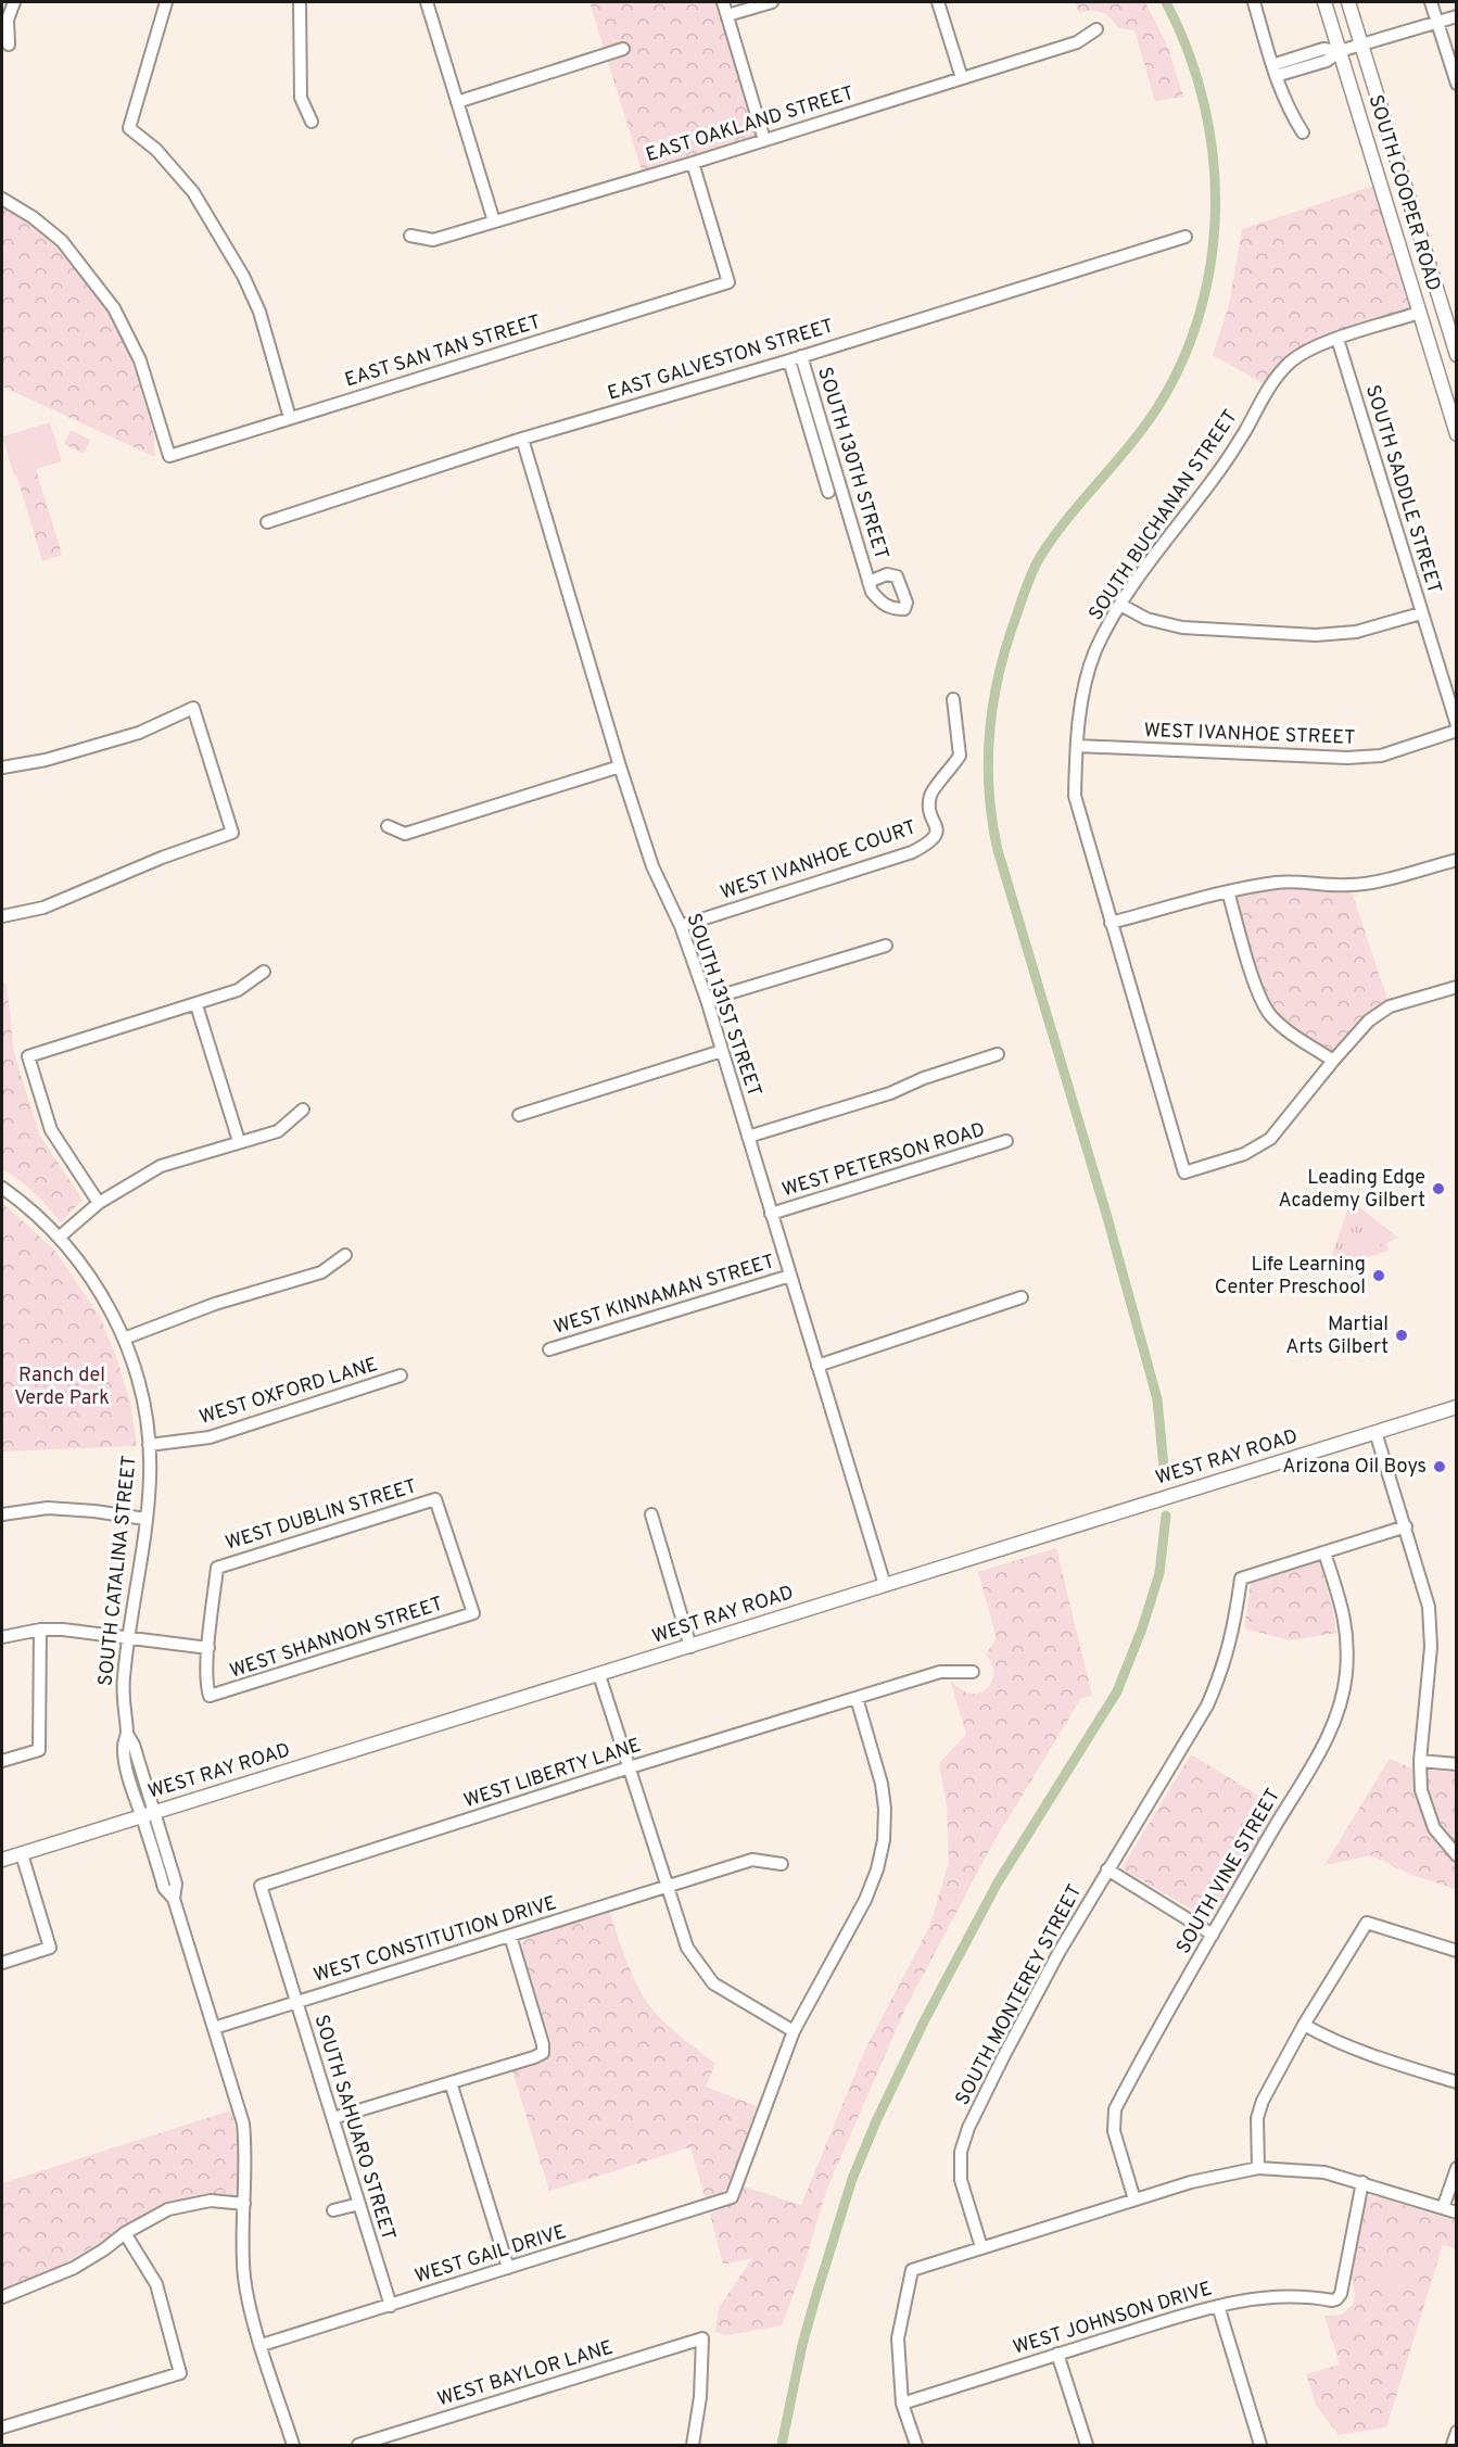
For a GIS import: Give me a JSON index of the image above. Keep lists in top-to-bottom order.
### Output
{
  "streets": {
    "main road": ["SOUTH COOPER ROAD", "WEST RAY ROAD"],
    "street": [
      "EAST OAKLAND STREET",
      "EAST SAN TAN STREET",
      "EAST GALVESTON STREET",
      "SOUTH 130TH STREET",
      "SOUTH SADDLE STREET",
      "SOUTH BUCHANAN STREET",
      "WEST IVANHOE STREET",
      "WEST IVANHOE COURT",
      "SOUTH 131ST STREET",
      "WEST PETERSON ROAD",
      "WEST KINNAMAN STREET",
      "WEST OXFORD LANE",
      "WEST DUBLIN STREET",
      "SOUTH CATALINA STREET",
      "WEST SHANNON STREET",
      "WEST LIBERTY LANE",
      "SOUTH VINE STREET",
      "WEST CONSTITUTION DRIVE",
      "SOUTH MONTEREY STREET",
      "SOUTH SAHUARO STREET",
      "WEST GAIL DRIVE",
      "WEST JOHNSON DRIVE",
      "WEST BAYLOR LANE"
    ]
  },
  "crossings": [
    ["EAST OAKLAND STREET", "EAST SAN TAN STREET"],
    ["SOUTH COOPER ROAD", "SOUTH BUCHANAN STREET"],
    ["EAST GALVESTON STREET", "SOUTH 130TH STREET"],
    ["EAST GALVESTON STREET", "SOUTH 131ST STREET"],
    ["SOUTH SADDLE STREET", "SOUTH BUCHANAN STREET"],
    ["SOUTH SADDLE STREET", "WEST IVANHOE STREET"],
    ["SOUTH BUCHANAN STREET", "WEST IVANHOE STREET"],
    ["WEST IVANHOE COURT", "SOUTH 131ST STREET"],
    ["SOUTH 131ST STREET", "WEST PETERSON ROAD"],
    ["SOUTH 131ST STREET", "WEST KINNAMAN STREET"],
    ["SOUTH 131ST STREET", "WEST RAY ROAD"],
    ["WEST OXFORD LANE", "SOUTH CATALINA STREET"],
    ["WEST RAY ROAD", "SOUTH CATALINA STREET"],
    ["WEST DUBLIN STREET", "WEST SHANNON STREET"],
    ["SOUTH CATALINA STREET", "WEST CONSTITUTION DRIVE"],
    ["SOUTH CATALINA STREET", "WEST GAIL DRIVE"],
    ["WEST LIBERTY LANE", "SOUTH SAHUARO STREET"],
    ["SOUTH VINE STREET", "SOUTH MONTEREY STREET"],
    ["WEST CONSTITUTION DRIVE", "SOUTH SAHUARO STREET"],
    ["SOUTH SAHUARO STREET", "WEST GAIL DRIVE"]
  ],
  "parks": ["Ranch del Verde Park"],
  "places": [
    "Leading Edge Academy Gilbert",
    "Life Learning Center Preschool",
    "Martial Arts Gilbert",
    "Arizona Oil Boys"
  ]
}
